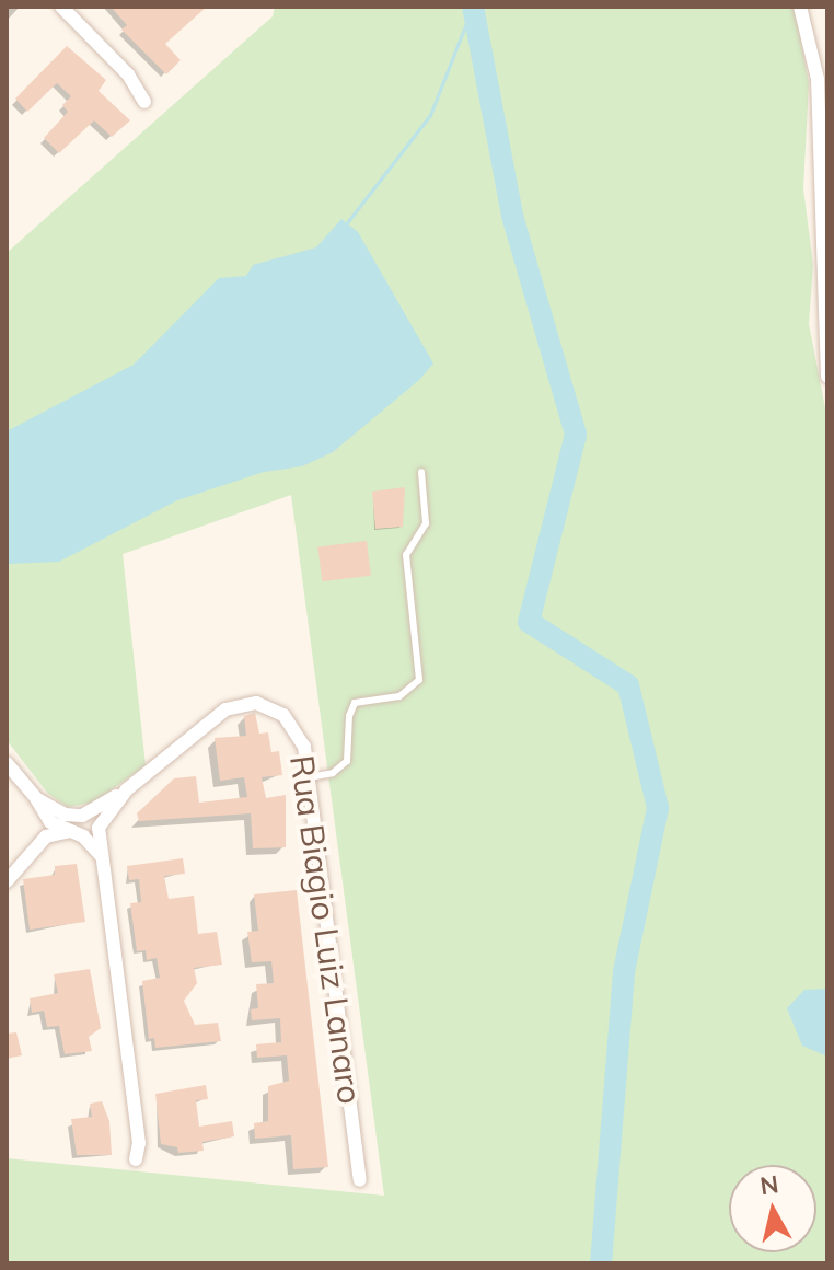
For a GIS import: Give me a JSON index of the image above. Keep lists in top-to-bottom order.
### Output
{
  "streets": {
    "street": ["Rua Biagio Luiz Lanaro"]
  },
  "north": "top"
}
